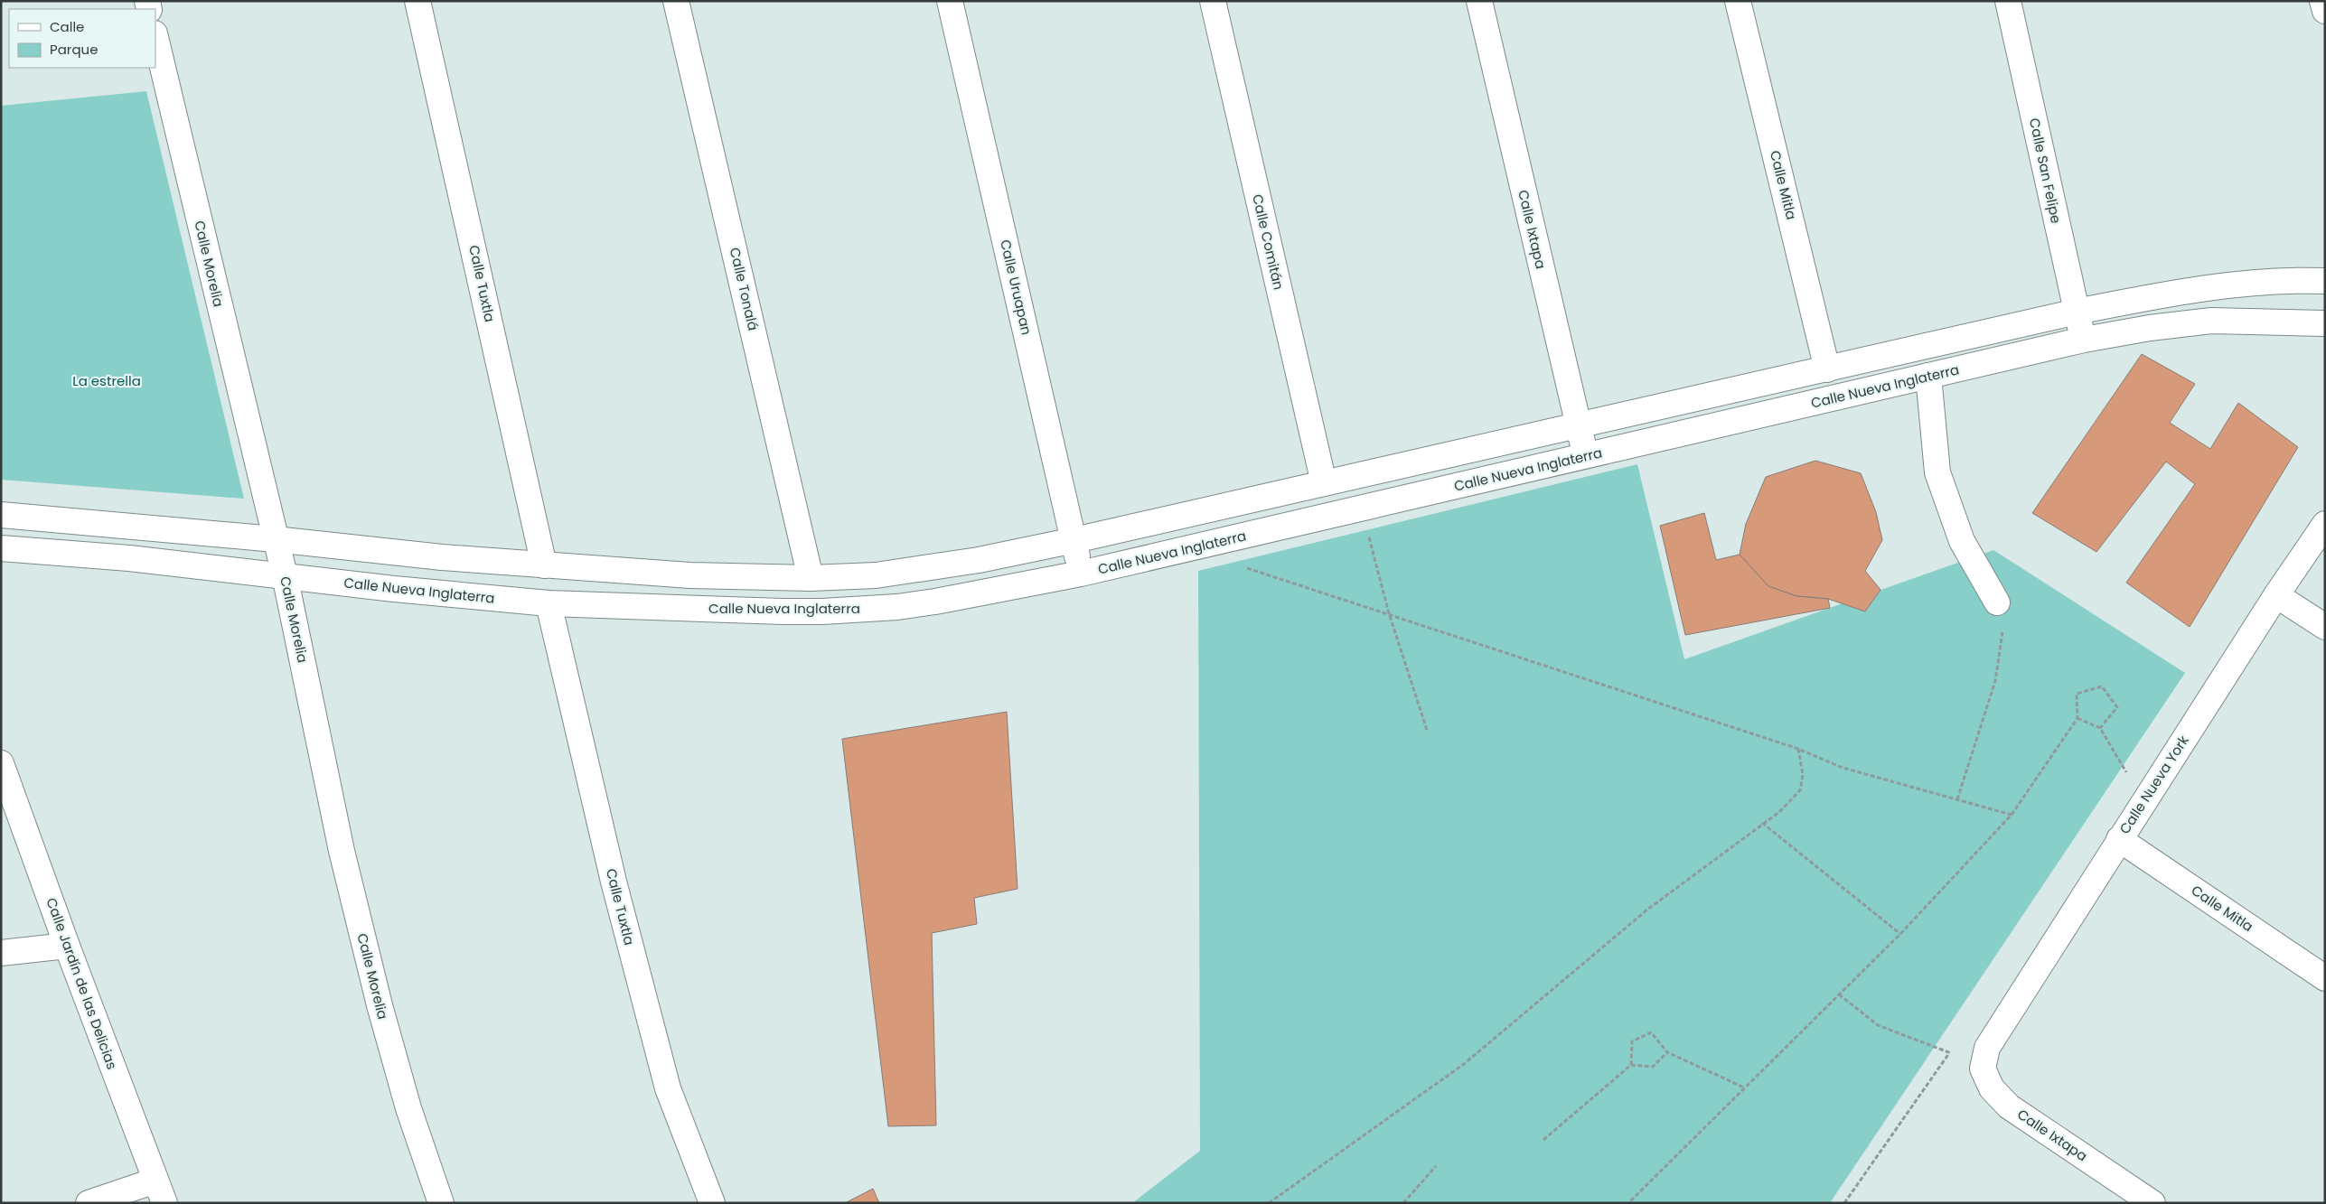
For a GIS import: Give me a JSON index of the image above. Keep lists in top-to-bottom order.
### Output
{
  "streets": {
    "street": [
      "Calle San Felipe",
      "Calle Mitla",
      "Calle Ixtapa",
      "Calle Comitán",
      "Calle Morelia",
      "Calle Tuxtla",
      "Calle Uruapan",
      "Calle Tonalá",
      "Calle Nueva Inglaterra",
      "Calle Nueva York",
      "Calle Jardín de las Delicias"
    ]
  },
  "crossings": [
    ["Calle San Felipe", "Calle Nueva Inglaterra"],
    ["Calle Mitla", "Calle Nueva York"],
    ["Calle Ixtapa", "Calle Nueva Inglaterra"],
    ["Calle Ixtapa", "Calle Nueva York"],
    ["Calle Morelia", "Calle Nueva Inglaterra"],
    ["Calle Tuxtla", "Calle Nueva Inglaterra"],
    ["Calle Uruapan", "Calle Nueva Inglaterra"]
  ],
  "parks": ["La estrella"],
  "legend": ["Calle", "Parque"]
}
